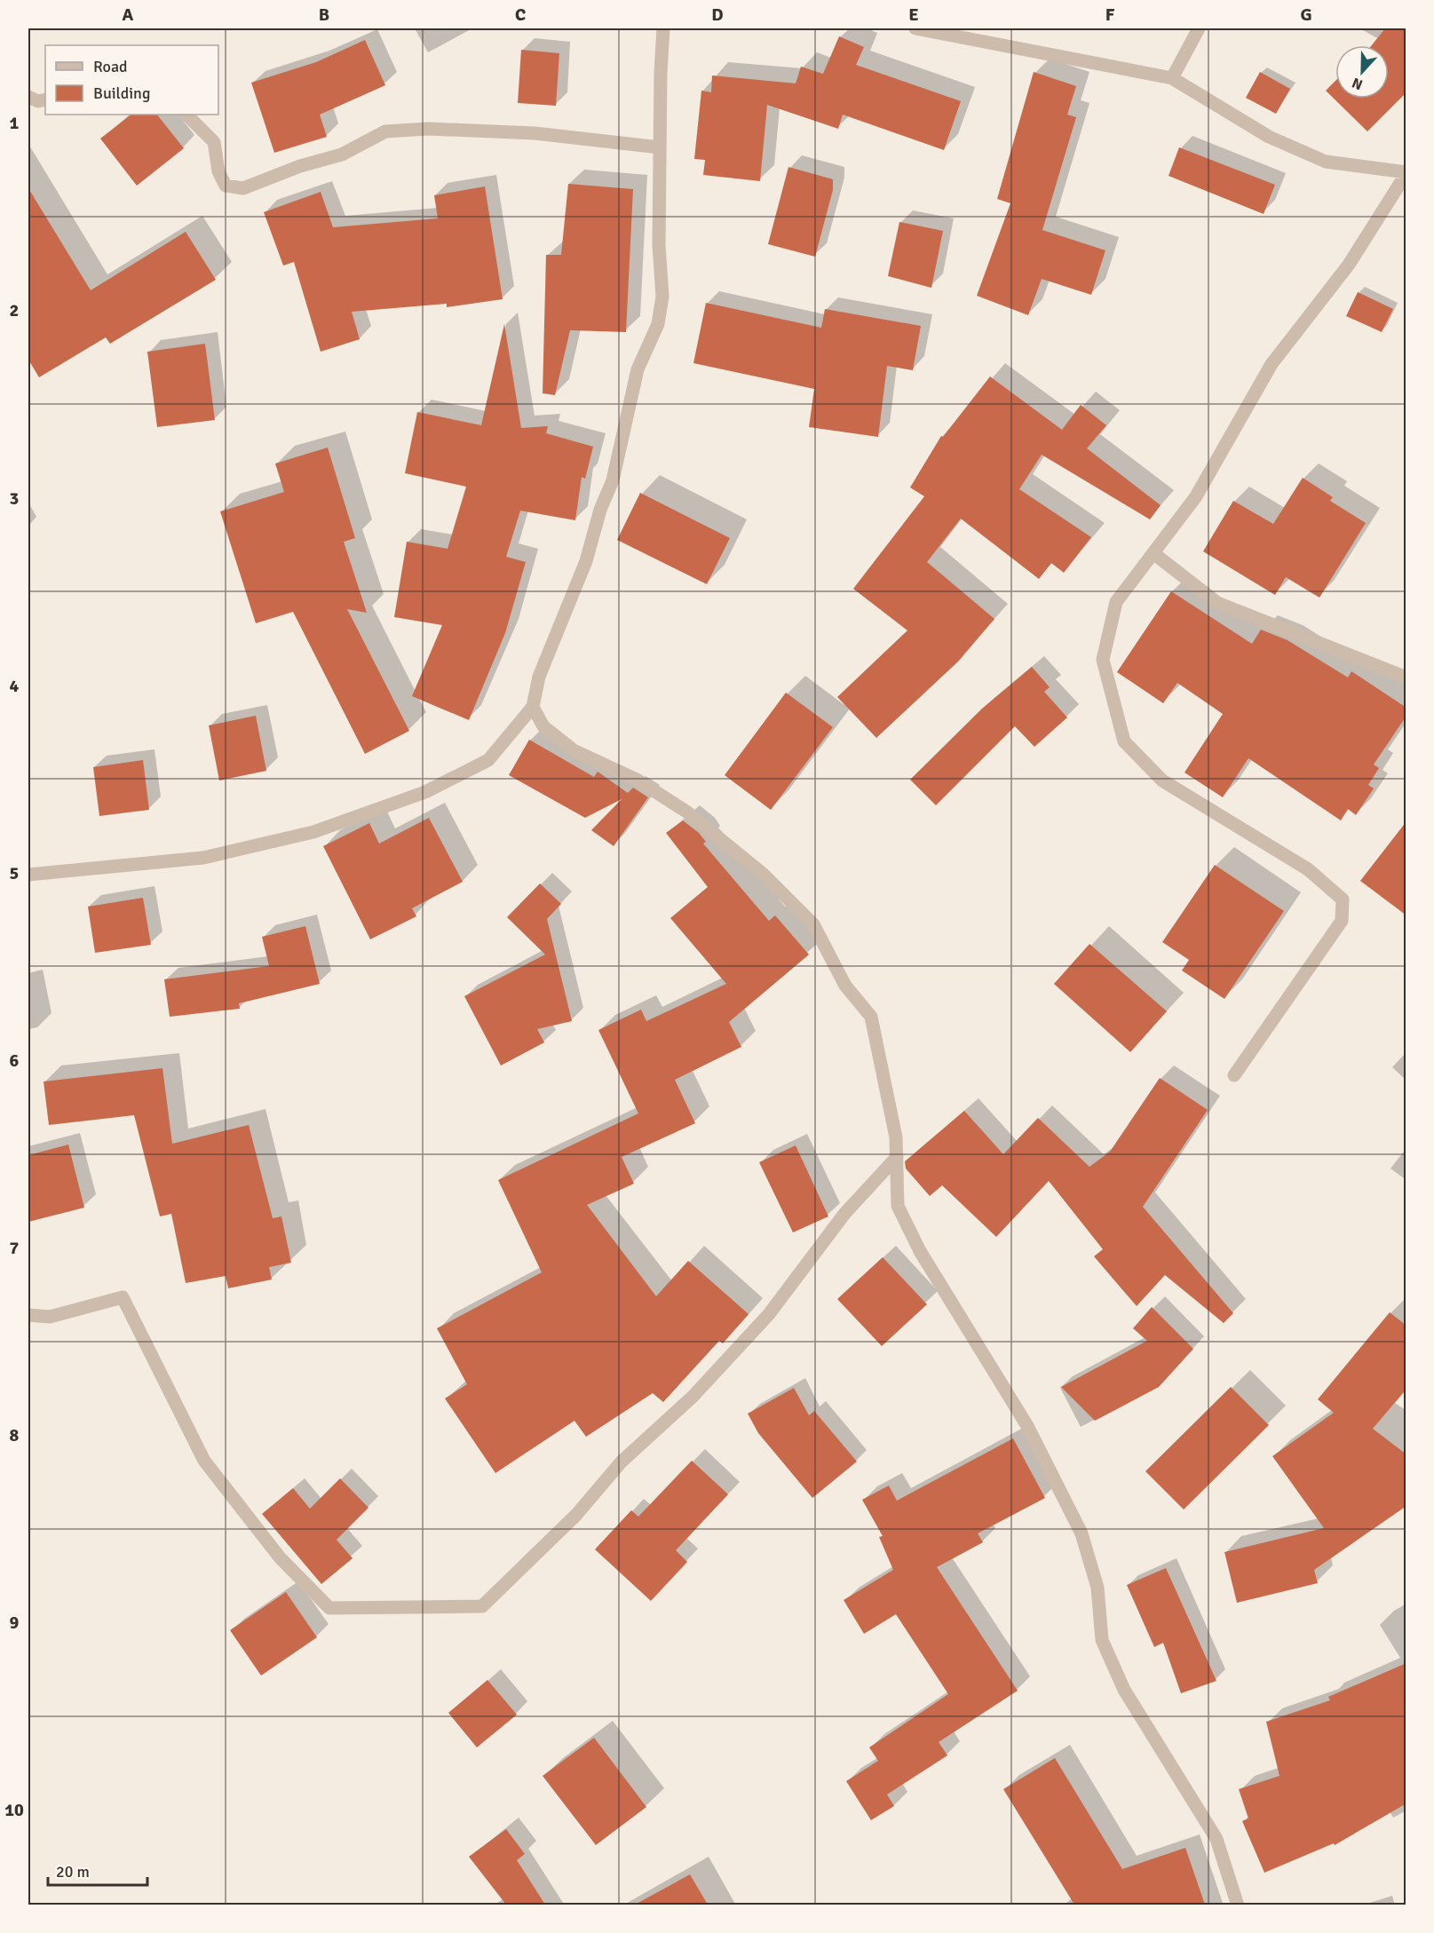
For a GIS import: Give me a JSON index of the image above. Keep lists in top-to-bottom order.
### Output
{
  "legend": ["Road", "Building"],
  "scale_bar": "20 m",
  "north": "bottom",
  "grid": {
    "columns": [
      "A",
      "B",
      "C",
      "D",
      "E",
      "F",
      "G"
    ],
    "rows": [
      "1",
      "2",
      "3",
      "4",
      "5",
      "6",
      "7",
      "8",
      "9",
      "10"
    ]
  }
}
